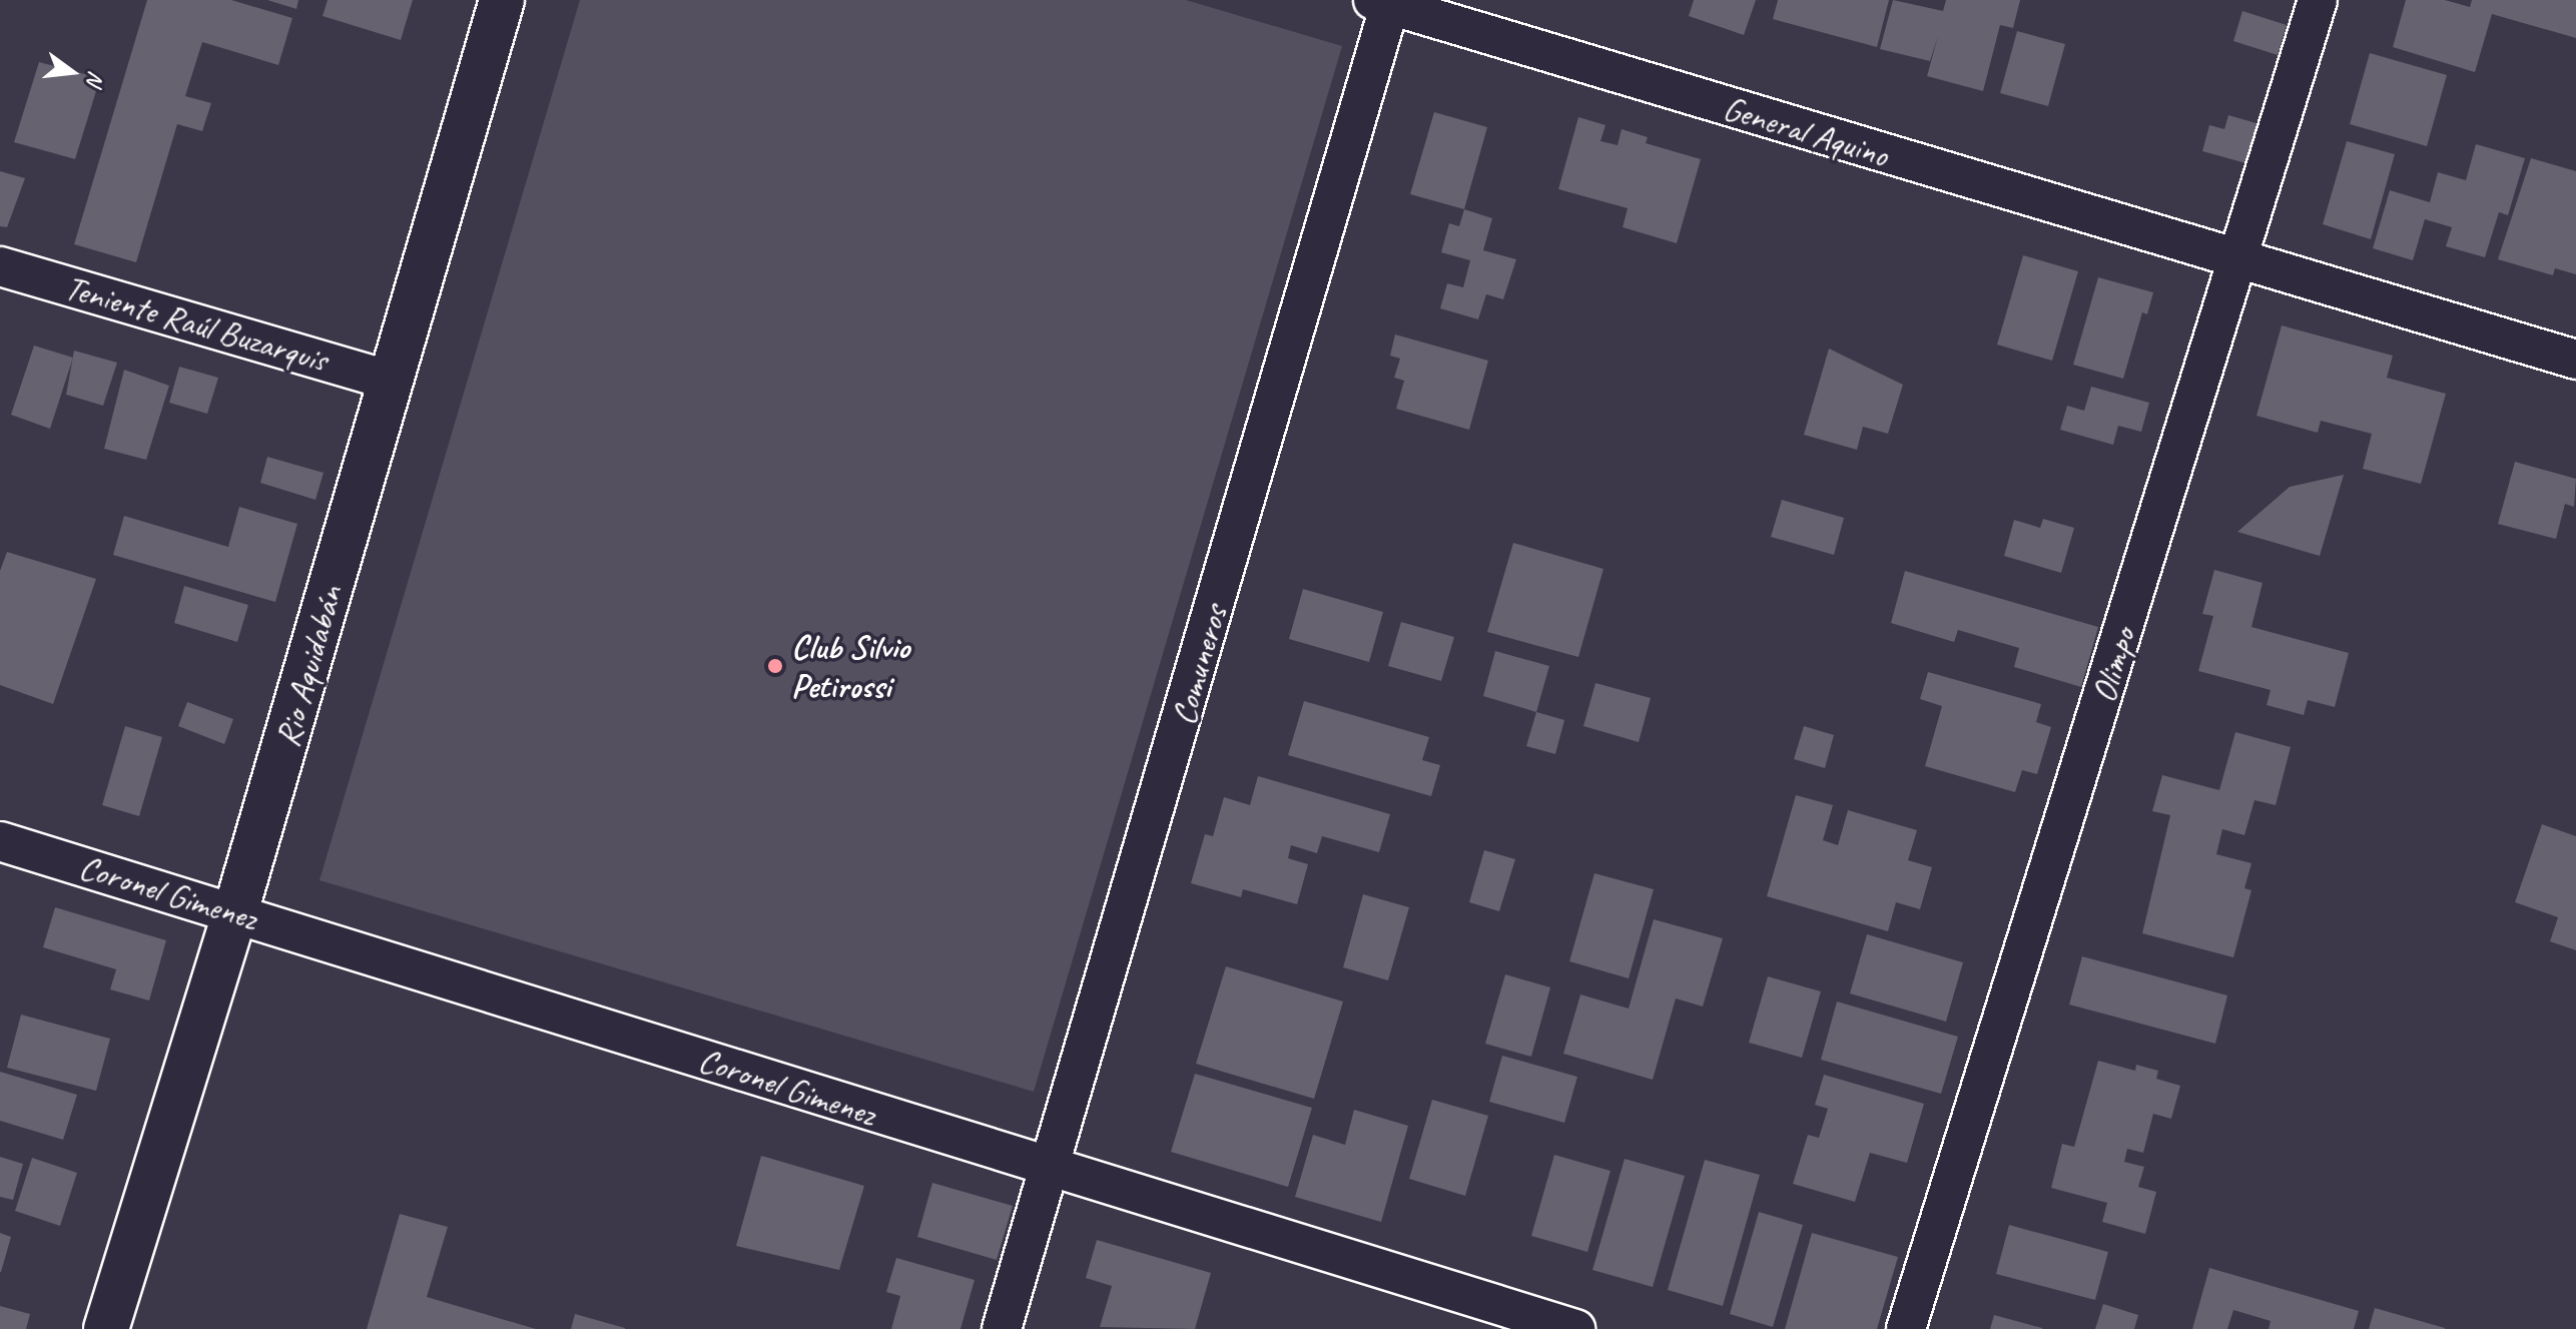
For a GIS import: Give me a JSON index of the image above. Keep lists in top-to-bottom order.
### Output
{
  "streets": {
    "street": [
      "General Aquino",
      "Teniente Raúl Buzarquis",
      "Comuneros",
      "Olimpo",
      "Rio Aquidabán",
      "Coronel Gimenez"
    ]
  },
  "crossings": [
    ["General Aquino", "Comuneros"],
    ["General Aquino", "Olimpo"],
    ["Teniente Raúl Buzarquis", "Rio Aquidabán"],
    ["Comuneros", "Coronel Gimenez"],
    ["Rio Aquidabán", "Coronel Gimenez"]
  ],
  "places": ["Club Silvio Petirossi"],
  "north": "right"
}
